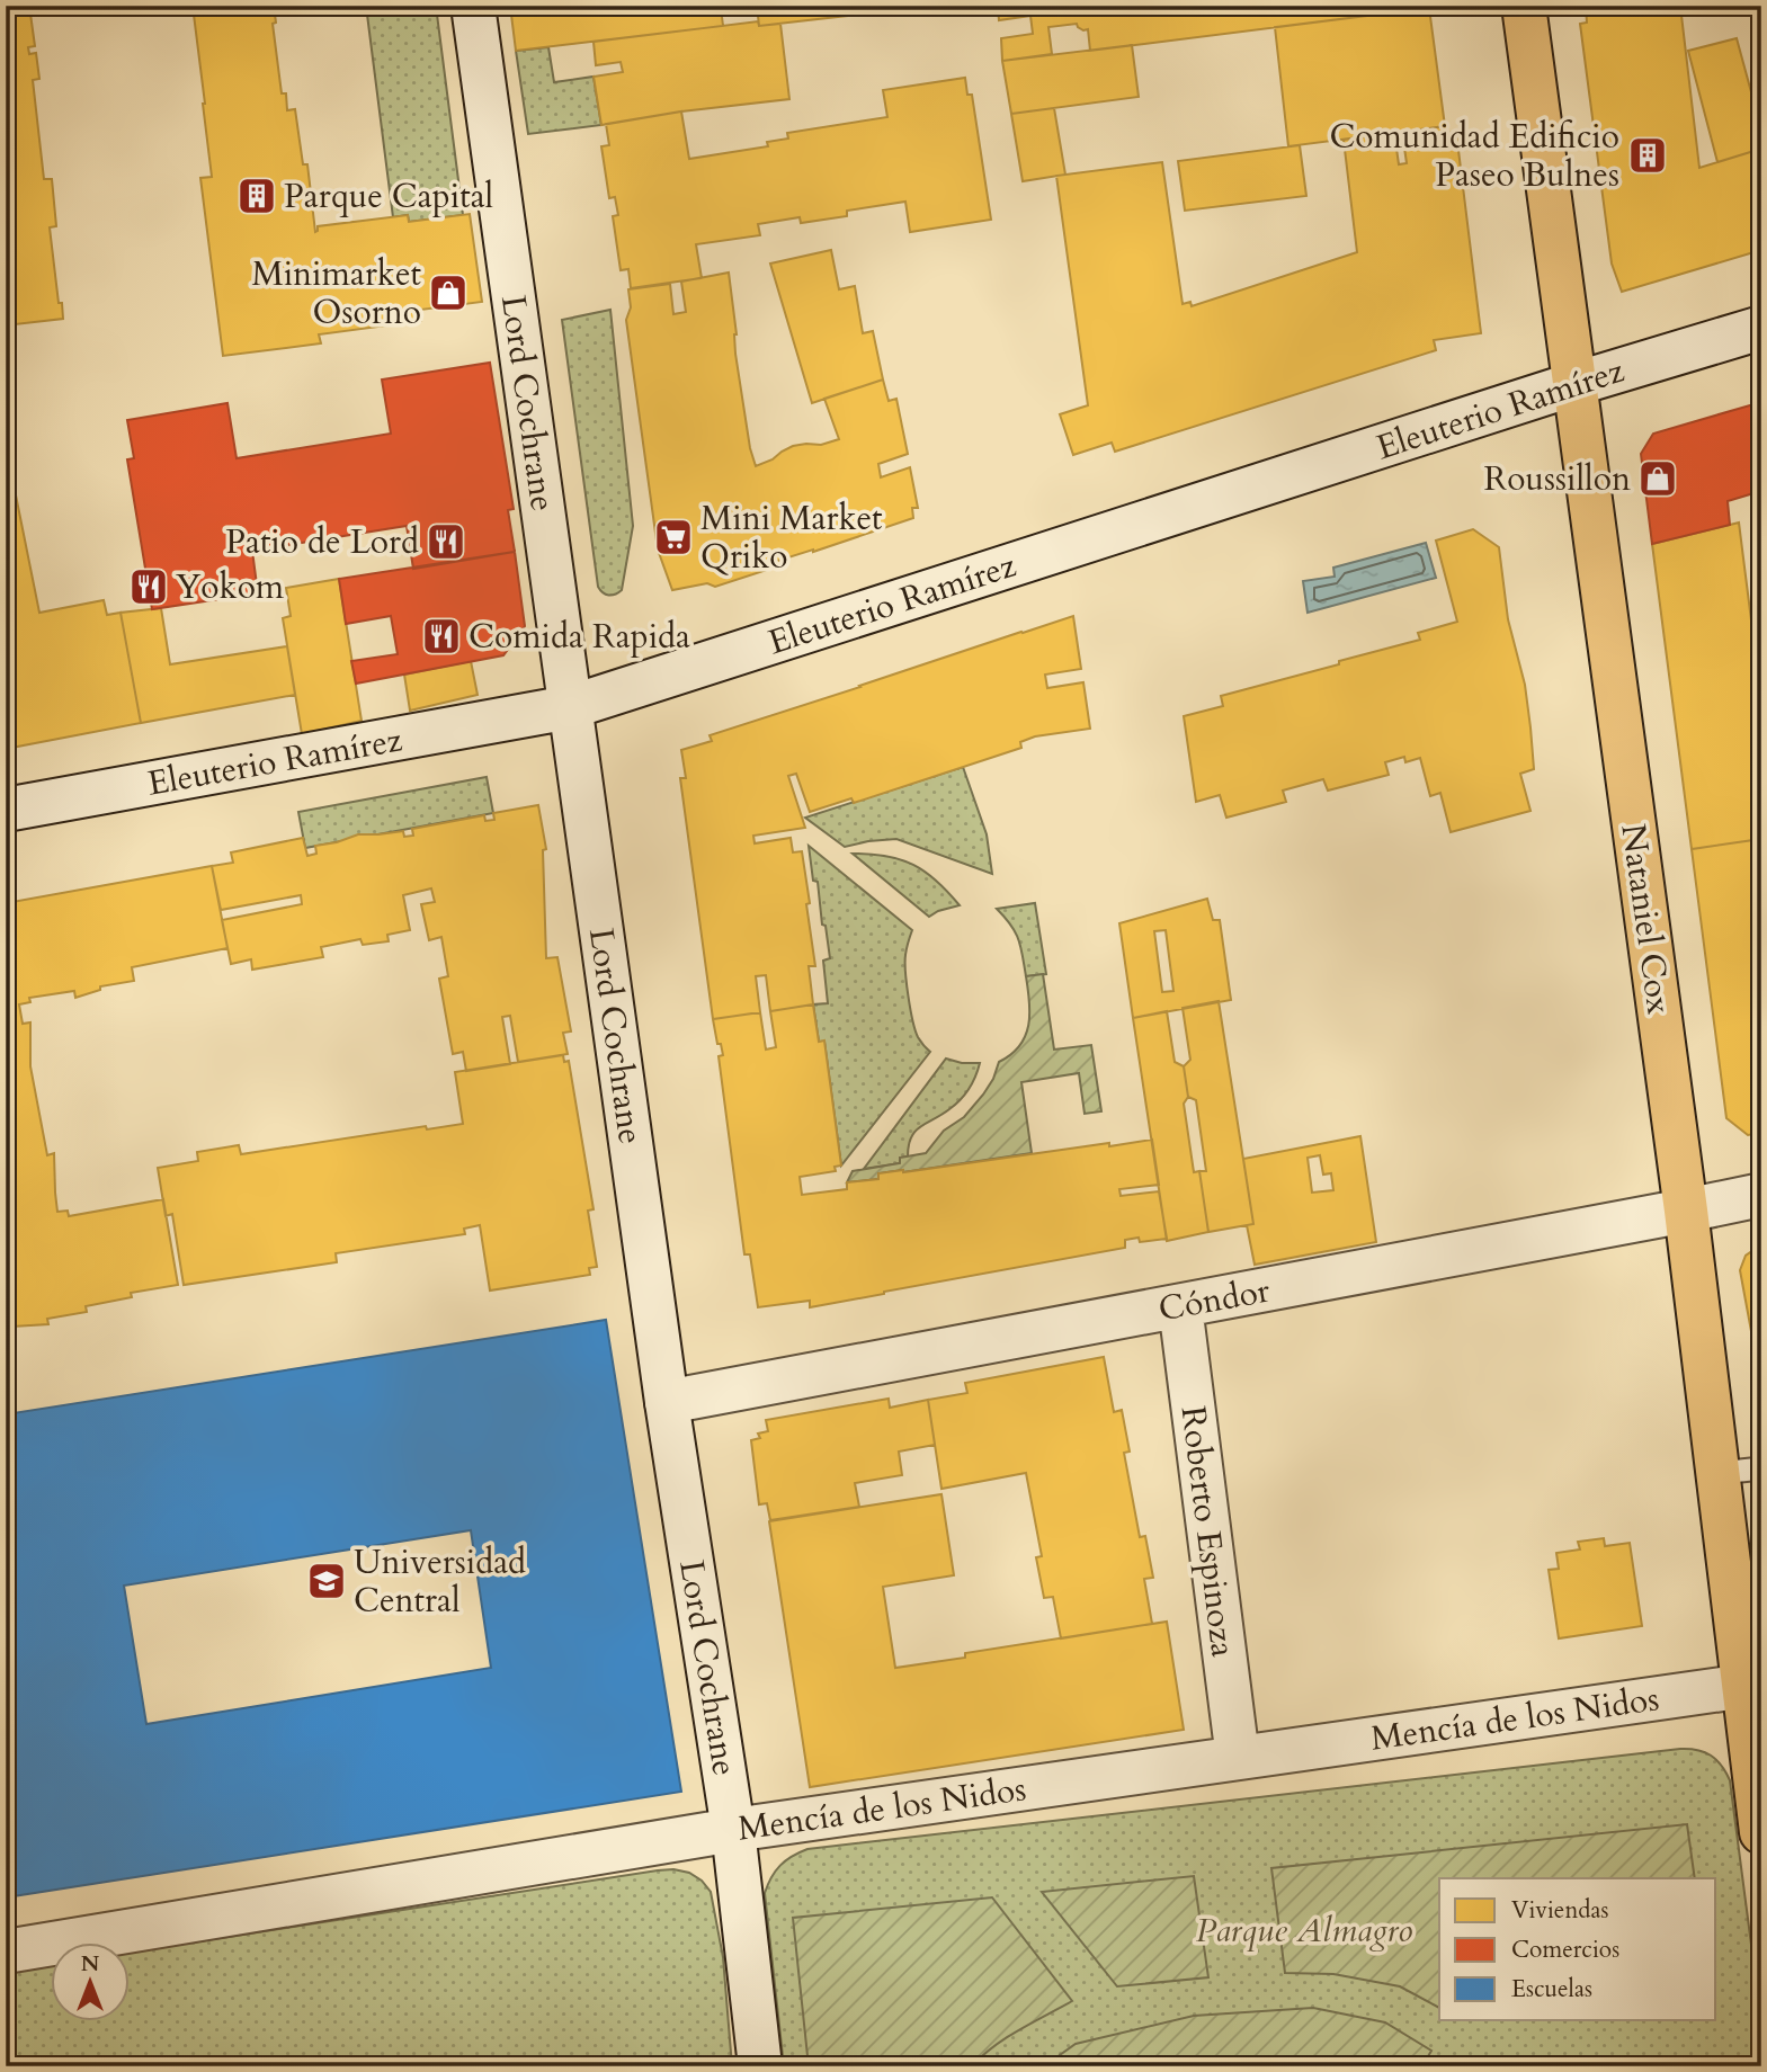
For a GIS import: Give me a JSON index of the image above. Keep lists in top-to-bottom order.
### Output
{
  "streets": {
    "main road": ["Nataniel Cox"],
    "street": [
      "Lord Cochrane",
      "Eleuterio Ramírez",
      "Cóndor",
      "Roberto Espinoza",
      "Mencía de los Nidos"
    ]
  },
  "crossings": [
    ["Lord Cochrane", "Eleuterio Ramírez"],
    ["Lord Cochrane", "Cóndor"],
    ["Lord Cochrane", "Mencía de los Nidos"],
    ["Eleuterio Ramírez", "Nataniel Cox"],
    ["Nataniel Cox", "Cóndor"],
    ["Nataniel Cox", "Mencía de los Nidos"],
    ["Cóndor", "Roberto Espinoza"],
    ["Roberto Espinoza", "Mencía de los Nidos"]
  ],
  "parks": ["Parque Almagro"],
  "places": {
    "building": ["Comunidad Edificio Paseo Bulnes", "Parque Capital"],
    "shop": ["Minimarket Osorno", "Roussillon"],
    "supermarket": ["Mini Market Qriko"],
    "restaurant": ["Patio de Lord", "Yokom", "Comida Rapida"],
    "school or university": ["Universidad Central"]
  },
  "legend": ["Viviendas", "Comercios", "Escuelas"],
  "north": "top"
}
